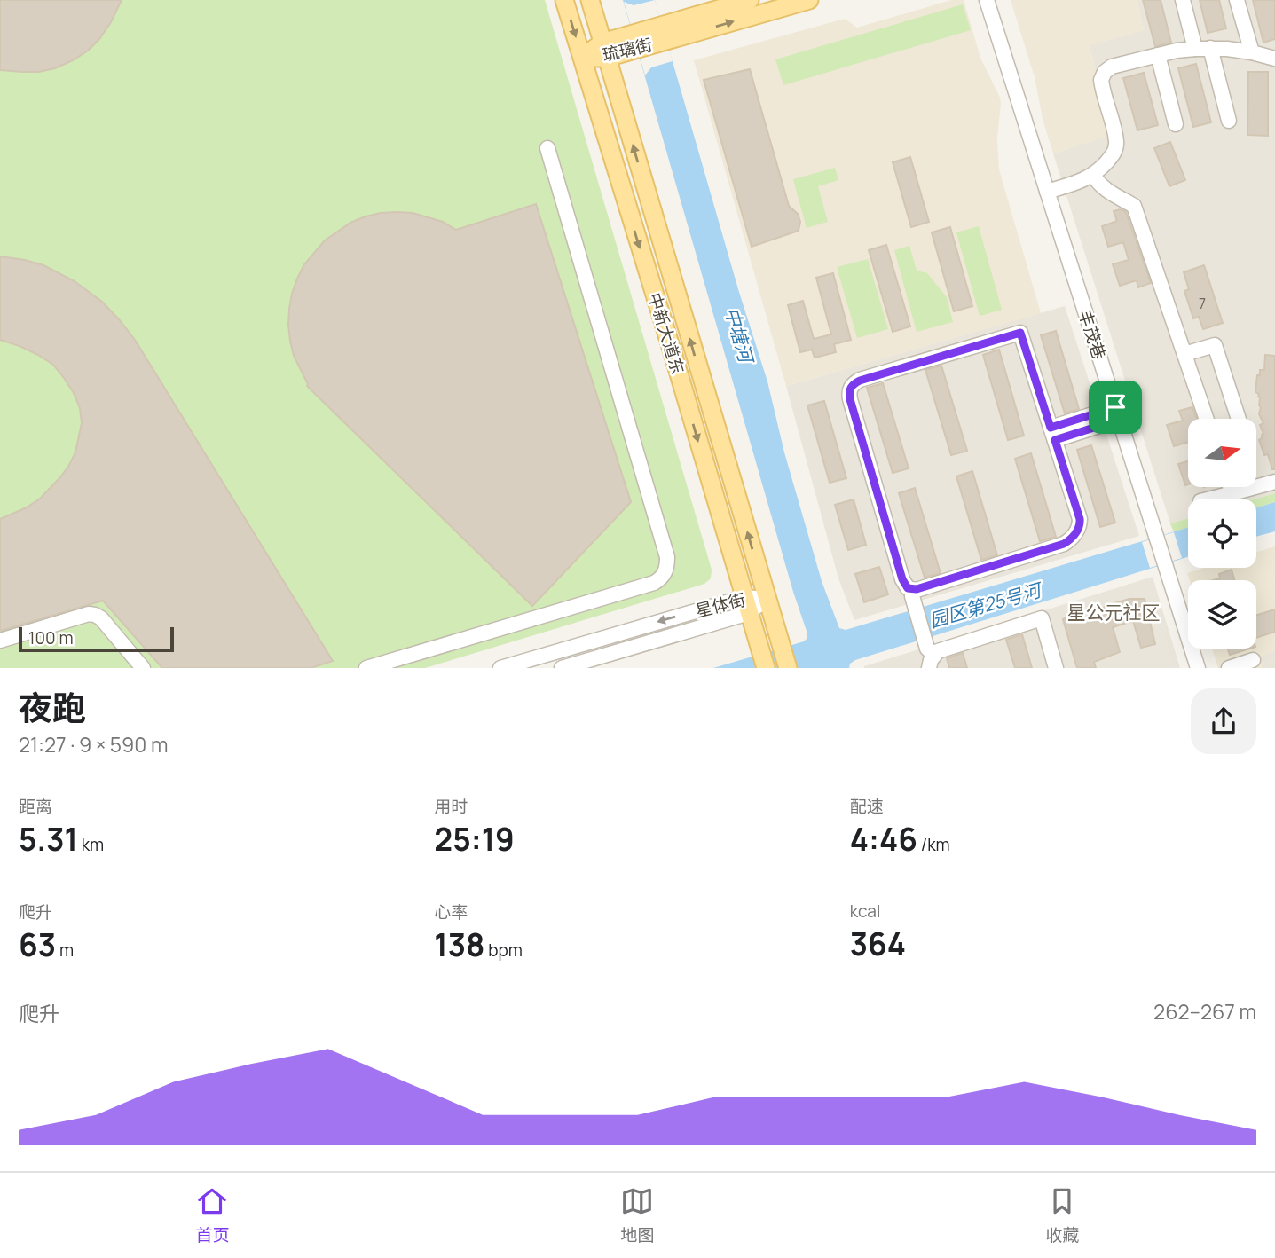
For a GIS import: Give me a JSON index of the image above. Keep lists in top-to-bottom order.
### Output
{
  "streets": {
    "main road": ["琉璃街", "中新大道东"],
    "street": ["丰茂巷", "星体街"]
  },
  "crossings": [
    ["琉璃街", "中新大道东"],
    ["中新大道东", "星体街"]
  ],
  "districts": ["星公元社区"],
  "water": ["中塘河", "园区第25号河"],
  "house_numbers": ["7"],
  "scale_bar": "100 m",
  "north": "right",
  "page": {
    "scale": "100 m",
    "heading": ["夜跑", "21:27 · 9 × 590 m"],
    "stats": [
      ["距离", "5.31 km"],
      ["用时", "25:19"],
      ["配速", "4:46 /km"],
      ["爬升", "63 m"],
      ["心率", "138 bpm"],
      ["kcal", "364"]
    ],
    "chart": ["爬升", "262–267 m"],
    "tabs": ["首页", "地图", "收藏"]
  }
}
